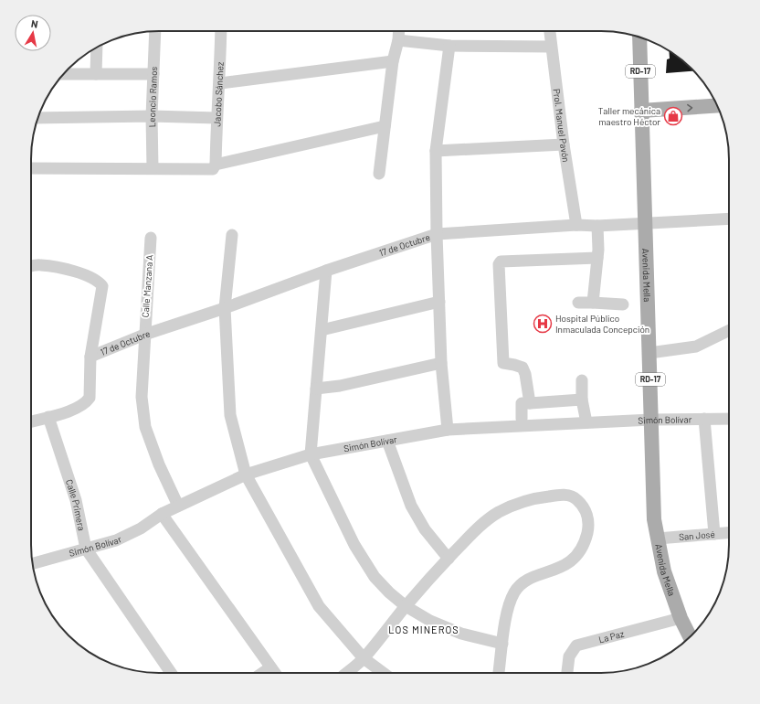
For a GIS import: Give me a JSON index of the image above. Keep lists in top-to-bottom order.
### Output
{
  "streets": {
    "main road": ["RD-17", "Avenida Mella"],
    "street": [
      "Jacobo Sánchez",
      "Leoncio Ramos",
      "Prol. Manuel Pavón",
      "17 de Octubre",
      "Calle Manzana A",
      "Simón Bolívar",
      "Calle Primera",
      "San José",
      "La Paz"
    ]
  },
  "crossings": [
    ["Prol. Manuel Pavón", "17 de Octubre"],
    ["17 de Octubre", "Avenida Mella"],
    ["17 de Octubre", "Calle Manzana A"],
    ["Avenida Mella", "Simón Bolívar"],
    ["Avenida Mella", "San José"],
    ["Avenida Mella", "La Paz"],
    ["Calle Manzana A", "Simón Bolívar"],
    ["Simón Bolívar", "Calle Primera"]
  ],
  "districts": ["LOS MINEROS"],
  "places": {
    "shop": ["Taller mecánica maestro Héctor"],
    "hospital": ["Hospital Público Inmaculada Concepción"]
  },
  "north": "top"
}
